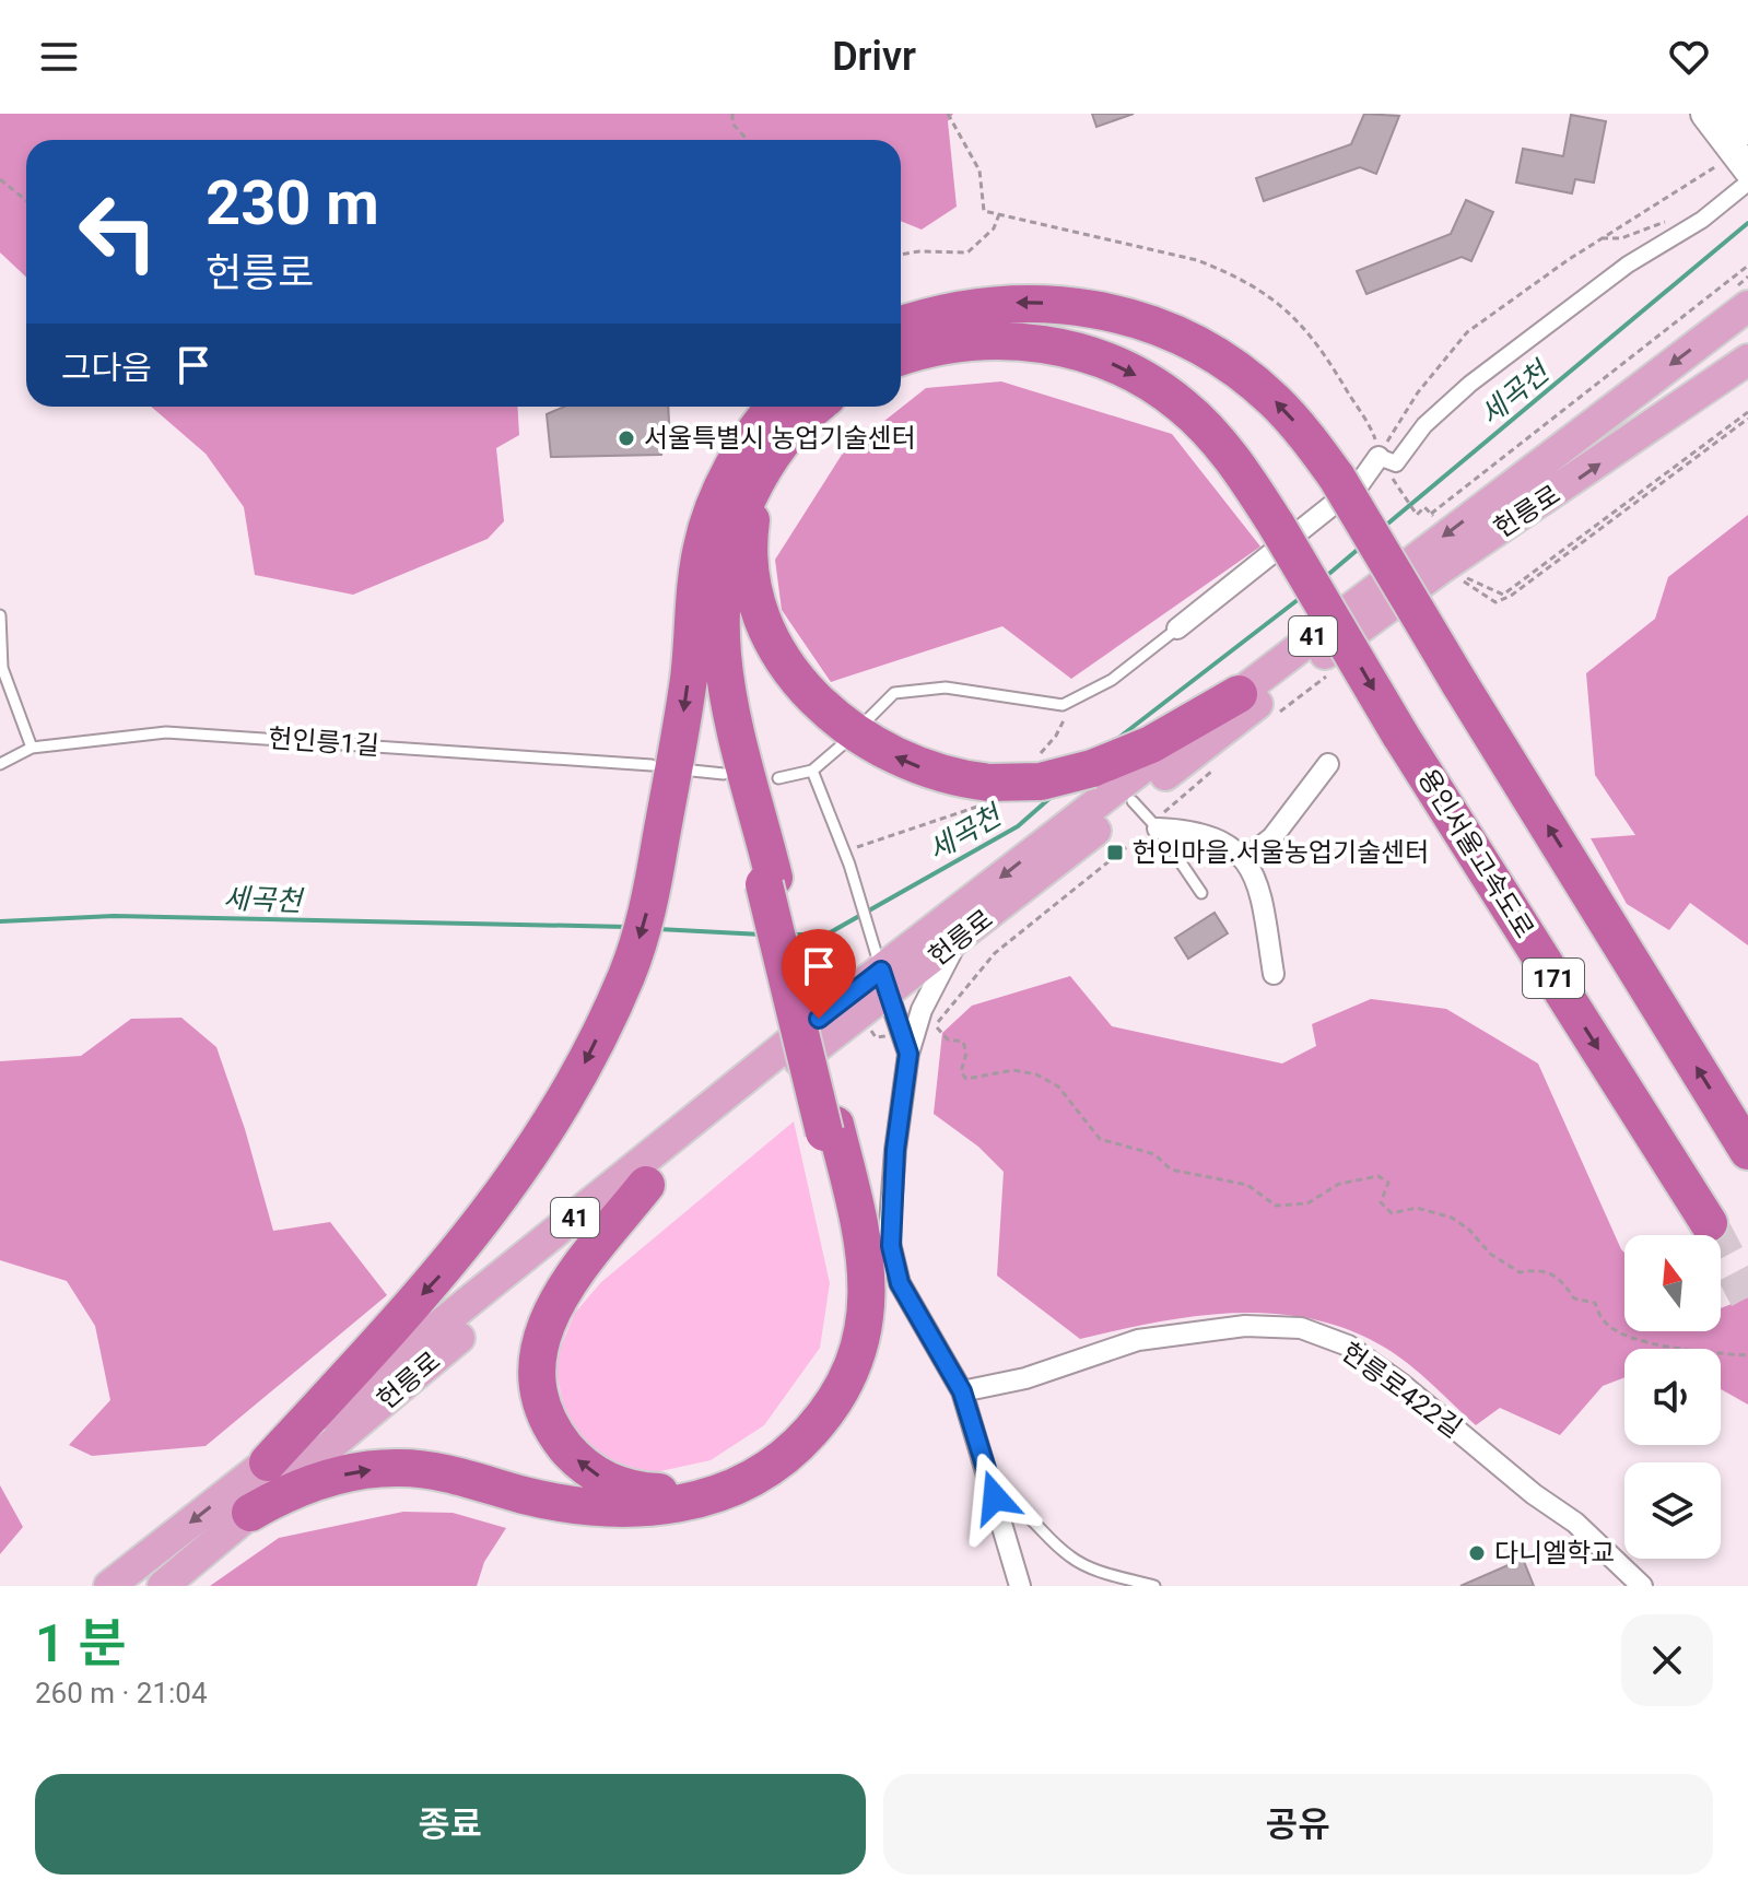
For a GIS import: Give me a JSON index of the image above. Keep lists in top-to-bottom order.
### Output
{
  "streets": {
    "highway": ["용인서울고속도로", "171"],
    "main road": ["헌릉로", "41"],
    "street": ["헌릉로422길"],
    "lane": ["헌인릉1길"]
  },
  "water": ["세곡천"],
  "places": {
    "other": ["서울특별시 농업기술센터", "다니엘학교"],
    "transit": ["헌인마을.서울농업기술센터"]
  },
  "north": "top",
  "page": {
    "header": "Drivr",
    "turn": ["230 m", "헌릉로"],
    "then": "그다음",
    "heading": ["1 분", "260 m · 21:04"],
    "buttons": ["종료", "공유"]
  }
}
